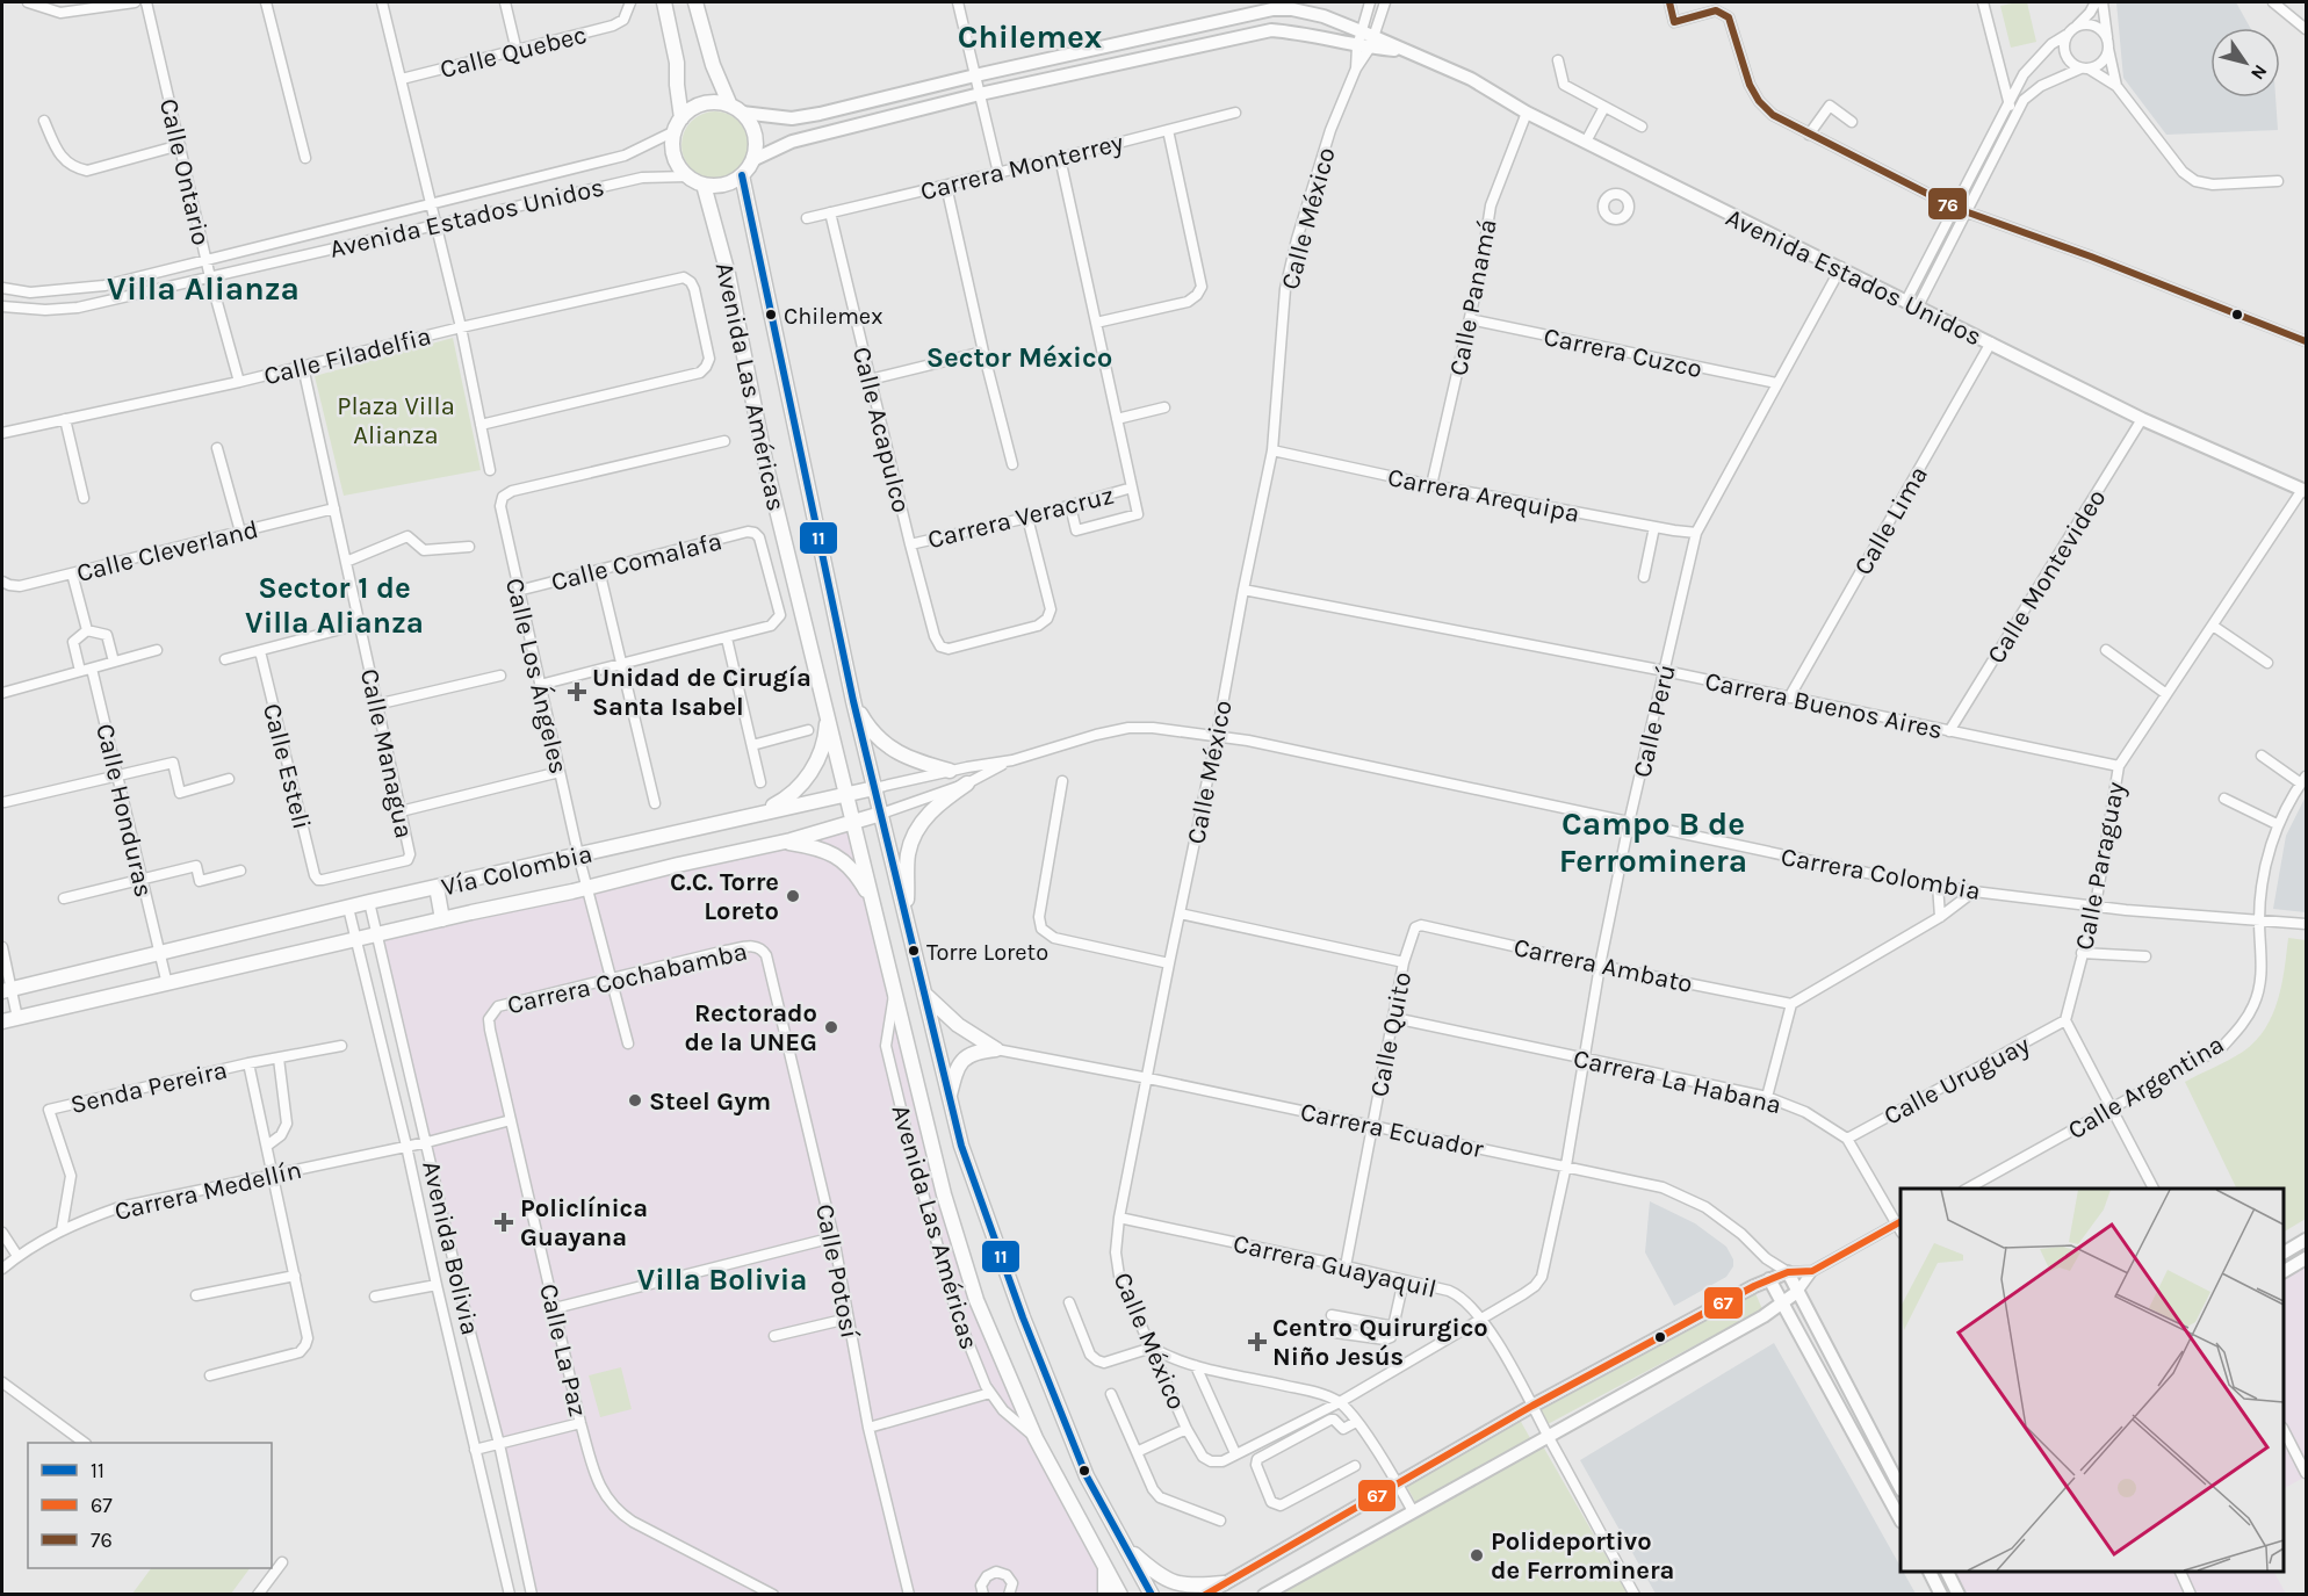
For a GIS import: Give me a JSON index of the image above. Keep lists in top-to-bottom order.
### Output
{
  "streets": {
    "main road": ["Avenida Las Américas", "Vía Colombia"],
    "street": [
      "Calle Quebec",
      "Carrera Monterrey",
      "Calle Ontario",
      "Avenida Estados Unidos",
      "Calle México",
      "Calle Panamá",
      "Carrera Cuzco",
      "Calle Filadelfia",
      "Calle Acapulco",
      "Carrera Arequipa",
      "Carrera Veracruz",
      "Calle Lima",
      "Calle Cleverland",
      "Calle Comalafa",
      "Calle Montevideo",
      "Calle Los Ángeles",
      "Carrera Buenos Aires",
      "Calle Perú",
      "Calle Managua",
      "Calle Esteli",
      "Calle Honduras",
      "Calle Paraguay",
      "Carrera Colombia",
      "Carrera Ambato",
      "Carrera Cochabamba",
      "Calle Quito",
      "Calle Uruguay",
      "Carrera La Habana",
      "Senda Pereira",
      "Calle Argentina",
      "Carrera Ecuador",
      "Carrera Medellín",
      "Avenida Bolivia",
      "Carrera Guayaquil",
      "Calle Potosí",
      "Calle La Paz"
    ]
  },
  "crossings": [
    ["Carrera Monterrey", "Calle Acapulco"],
    ["Calle Ontario", "Avenida Estados Unidos"],
    ["Calle Ontario", "Calle Filadelfia"],
    ["Avenida Estados Unidos", "Calle México"],
    ["Avenida Estados Unidos", "Calle Panamá"],
    ["Avenida Estados Unidos", "Avenida Las Américas"],
    ["Avenida Estados Unidos", "Calle Lima"],
    ["Avenida Estados Unidos", "Calle Montevideo"],
    ["Avenida Estados Unidos", "Calle Perú"],
    ["Avenida Estados Unidos", "Calle Paraguay"],
    ["Calle México", "Carrera Arequipa"],
    ["Calle México", "Carrera Buenos Aires"],
    ["Calle México", "Carrera Colombia"],
    ["Calle México", "Carrera Ecuador"],
    ["Calle México", "Carrera Guayaquil"],
    ["Calle Panamá", "Carrera Cuzco"],
    ["Calle Panamá", "Carrera Arequipa"],
    ["Carrera Cuzco", "Calle Perú"],
    ["Calle Filadelfia", "Calle Managua"],
    ["Avenida Las Américas", "Vía Colombia"],
    ["Avenida Las Américas", "Carrera Colombia"],
    ["Calle Acapulco", "Carrera Veracruz"],
    ["Carrera Arequipa", "Calle Perú"],
    ["Calle Lima", "Carrera Buenos Aires"],
    ["Calle Cleverland", "Calle Managua"],
    ["Calle Comalafa", "Calle Los Ángeles"],
    ["Calle Montevideo", "Carrera Buenos Aires"],
    ["Calle Los Ángeles", "Vía Colombia"],
    ["Calle Los Ángeles", "Carrera Cochabamba"],
    ["Carrera Buenos Aires", "Calle Perú"],
    ["Carrera Buenos Aires", "Calle Paraguay"],
    ["Calle Perú", "Carrera Colombia"],
    ["Calle Perú", "Carrera Ambato"],
    ["Calle Perú", "Carrera La Habana"],
    ["Calle Perú", "Carrera Ecuador"],
    ["Calle Perú", "Carrera Guayaquil"],
    ["Calle Managua", "Calle Esteli"],
    ["Calle Honduras", "Vía Colombia"],
    ["Calle Paraguay", "Carrera Colombia"],
    ["Calle Paraguay", "Calle Uruguay"],
    ["Vía Colombia", "Carrera Colombia"],
    ["Vía Colombia", "Avenida Bolivia"],
    ["Carrera Colombia", "Calle Argentina"],
    ["Carrera Ambato", "Calle Quito"],
    ["Carrera Cochabamba", "Calle Potosí"],
    ["Carrera Cochabamba", "Calle La Paz"],
    ["Calle Quito", "Carrera La Habana"],
    ["Calle Quito", "Carrera Ecuador"],
    ["Calle Quito", "Carrera Guayaquil"],
    ["Calle Uruguay", "Carrera La Habana"],
    ["Senda Pereira", "Carrera Medellín"],
    ["Carrera Medellín", "Avenida Bolivia"],
    ["Carrera Medellín", "Calle La Paz"]
  ],
  "districts": [
    "Chilemex",
    "Villa Alianza",
    "Sector México",
    "Sector 1 de Villa Alianza",
    "Campo B de Ferrominera",
    "Villa Bolivia"
  ],
  "parks": ["Plaza Villa Alianza"],
  "places": {
    "other": [
      "Chilemex",
      "C.C. Torre Loreto",
      "Torre Loreto",
      "Rectorado de la UNEG",
      "Steel Gym",
      "Polideportivo de Ferrominera"
    ],
    "health": ["Unidad de Cirugía Santa Isabel", "Policlínica Guayana", "Centro Quirurgico Niño Jesús"]
  },
  "lines": ["transit line 76", "transit line 11", "transit line 67"],
  "legend": ["11", "67", "76"],
  "north": "bottom right"
}
